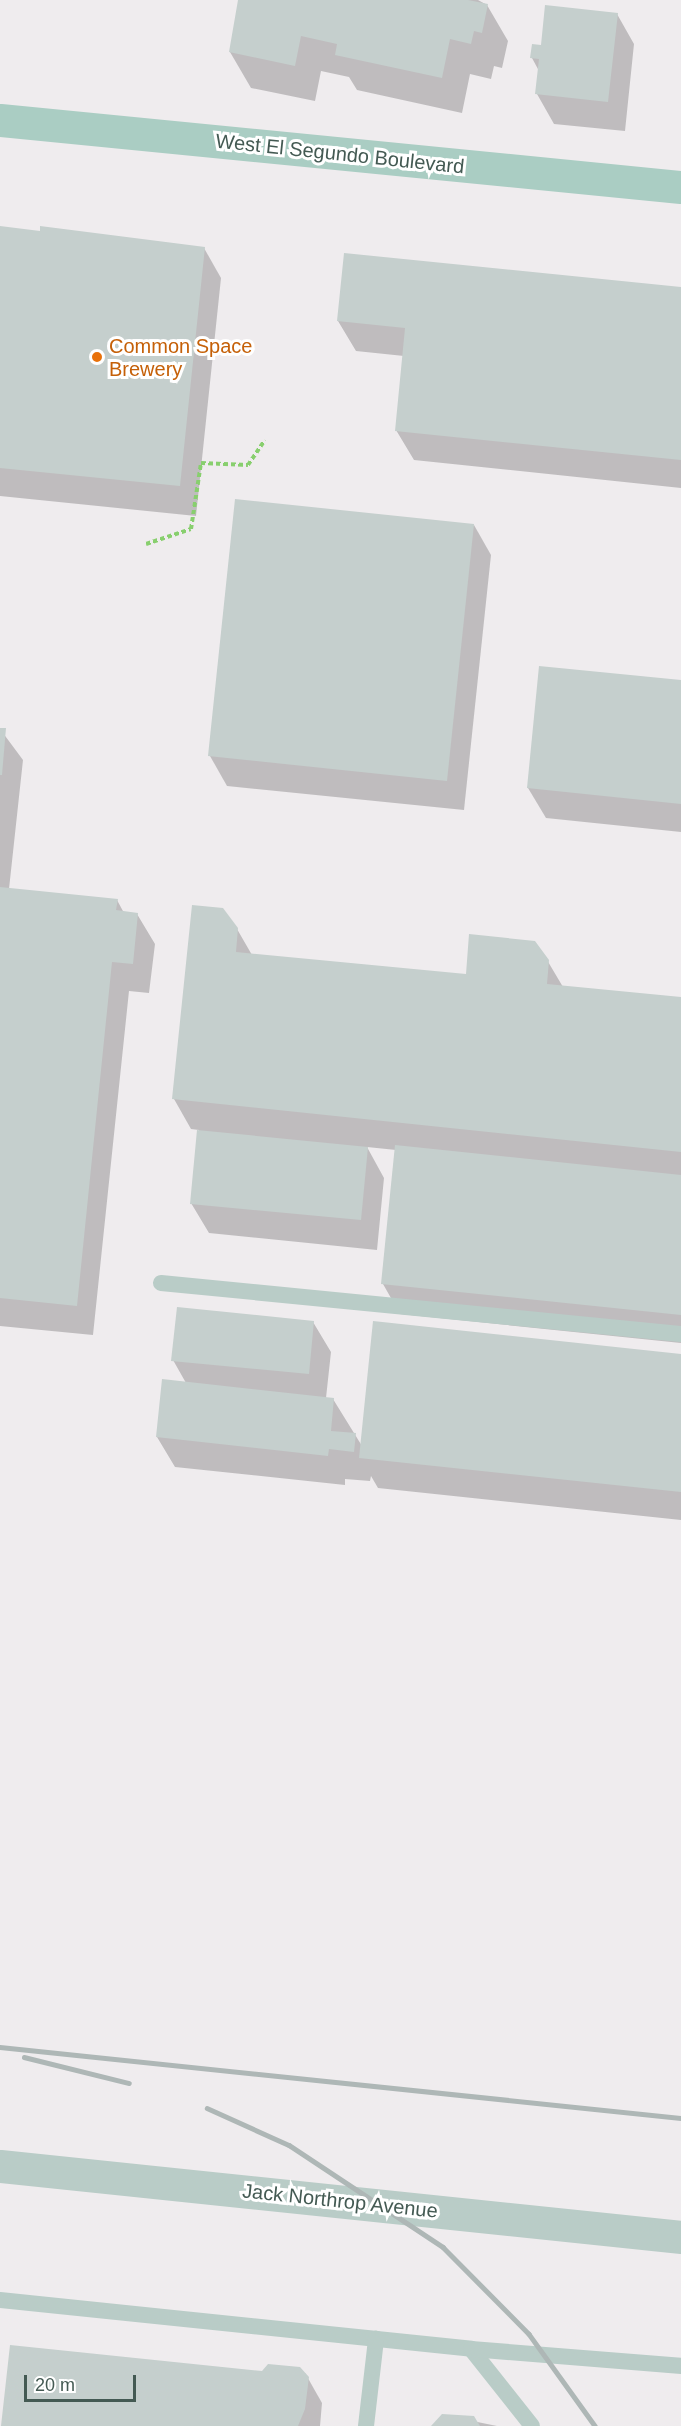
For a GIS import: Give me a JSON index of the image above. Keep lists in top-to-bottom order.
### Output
{
  "streets": {
    "main road": ["West El Segundo Boulevard"],
    "street": ["Jack Northrop Avenue"]
  },
  "places": ["Common Space Brewery"],
  "scale_bar": "20 m"
}
